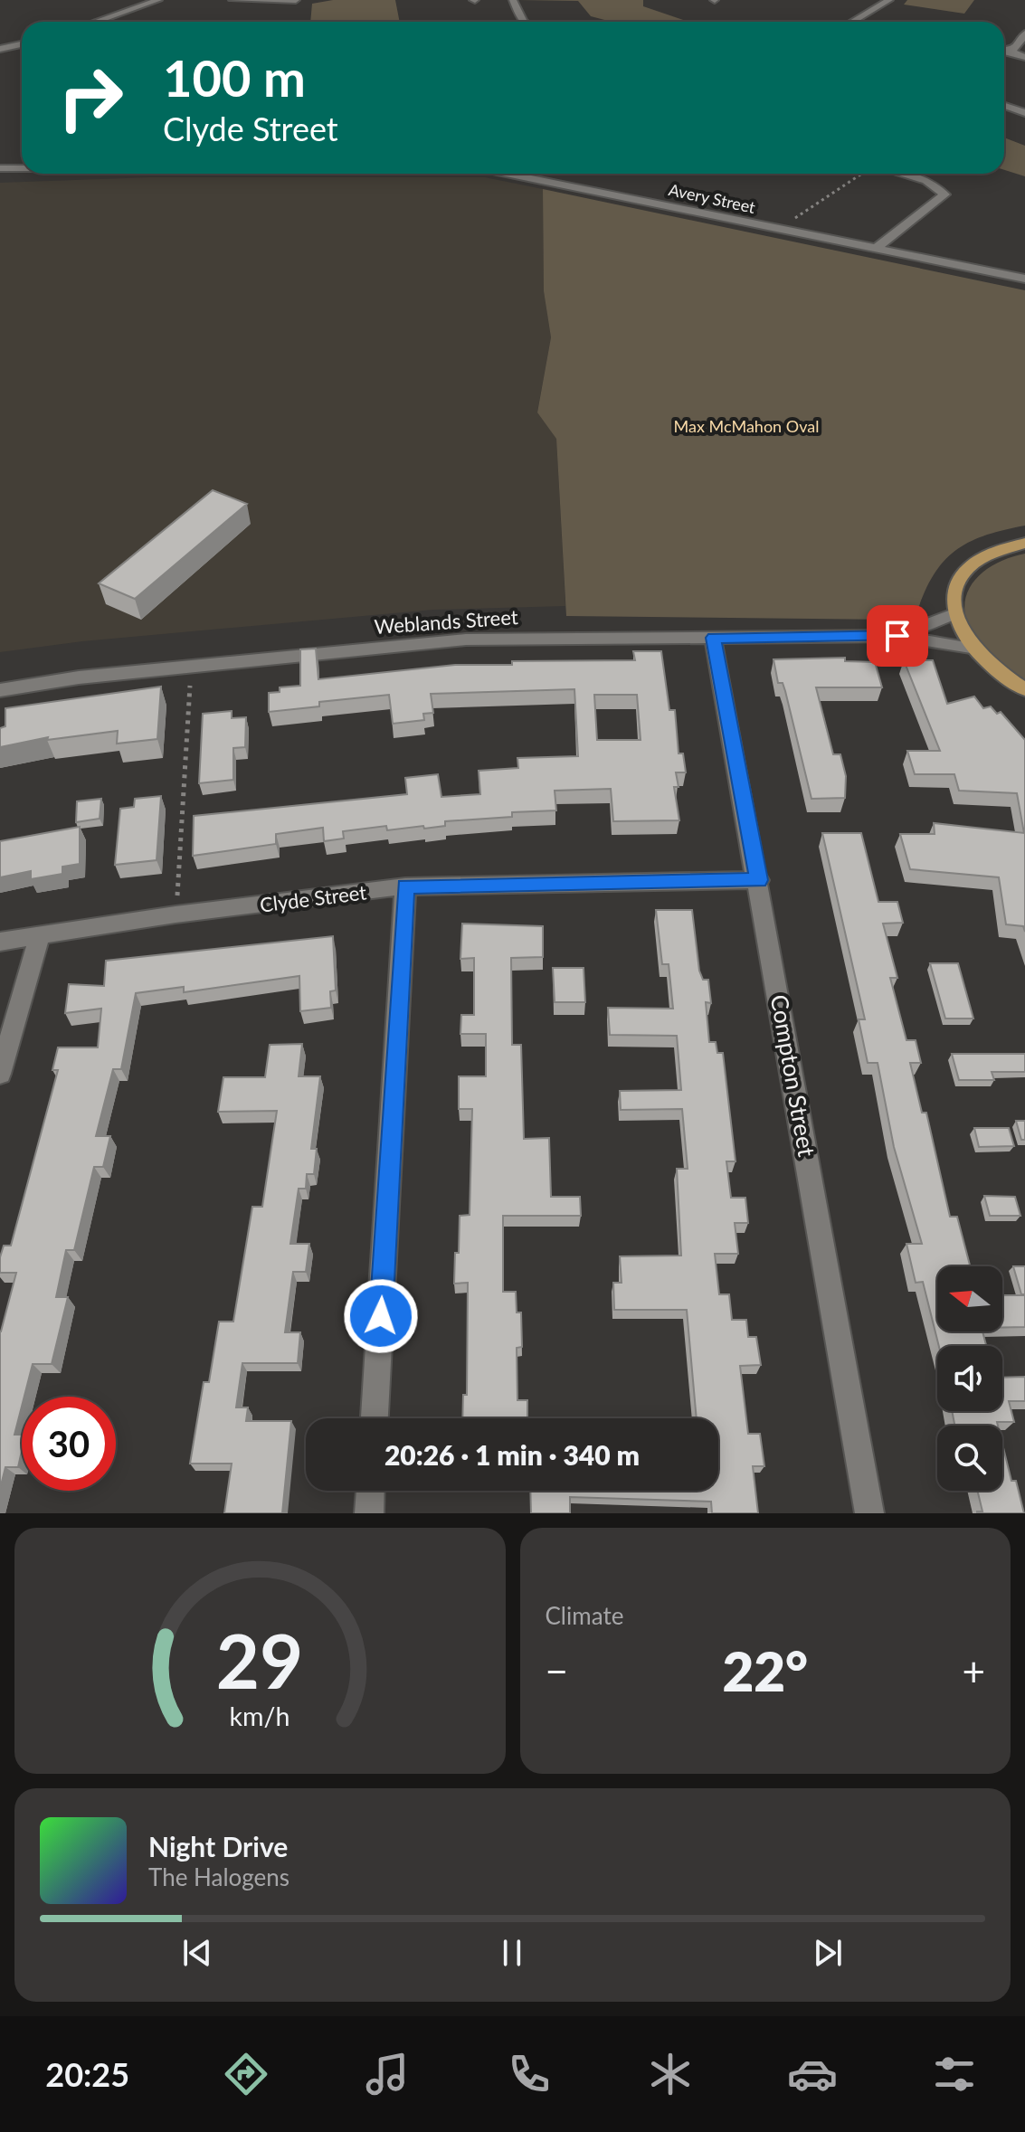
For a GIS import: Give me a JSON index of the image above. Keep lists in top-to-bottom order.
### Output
{
  "streets": {
    "street": [
      "Avery Street",
      "Weblands Street",
      "Clyde Street",
      "Compton Street"
    ]
  },
  "crossings": [
    ["Weblands Street", "Compton Street"],
    ["Clyde Street", "Compton Street"]
  ],
  "parks": ["Max McMahon Oval"],
  "north": "left",
  "page": {
    "turn": ["100 m", "Clyde Street"],
    "limit": "30",
    "trip": "20:26 · 1 min · 340 m",
    "tile": "Climate",
    "heat": ["−", "22°", "+"],
    "song": ["Night Drive", "The Halogens"],
    "tabs": "20:25",
    "gauge": ["29", "km/h"]
  }
}
